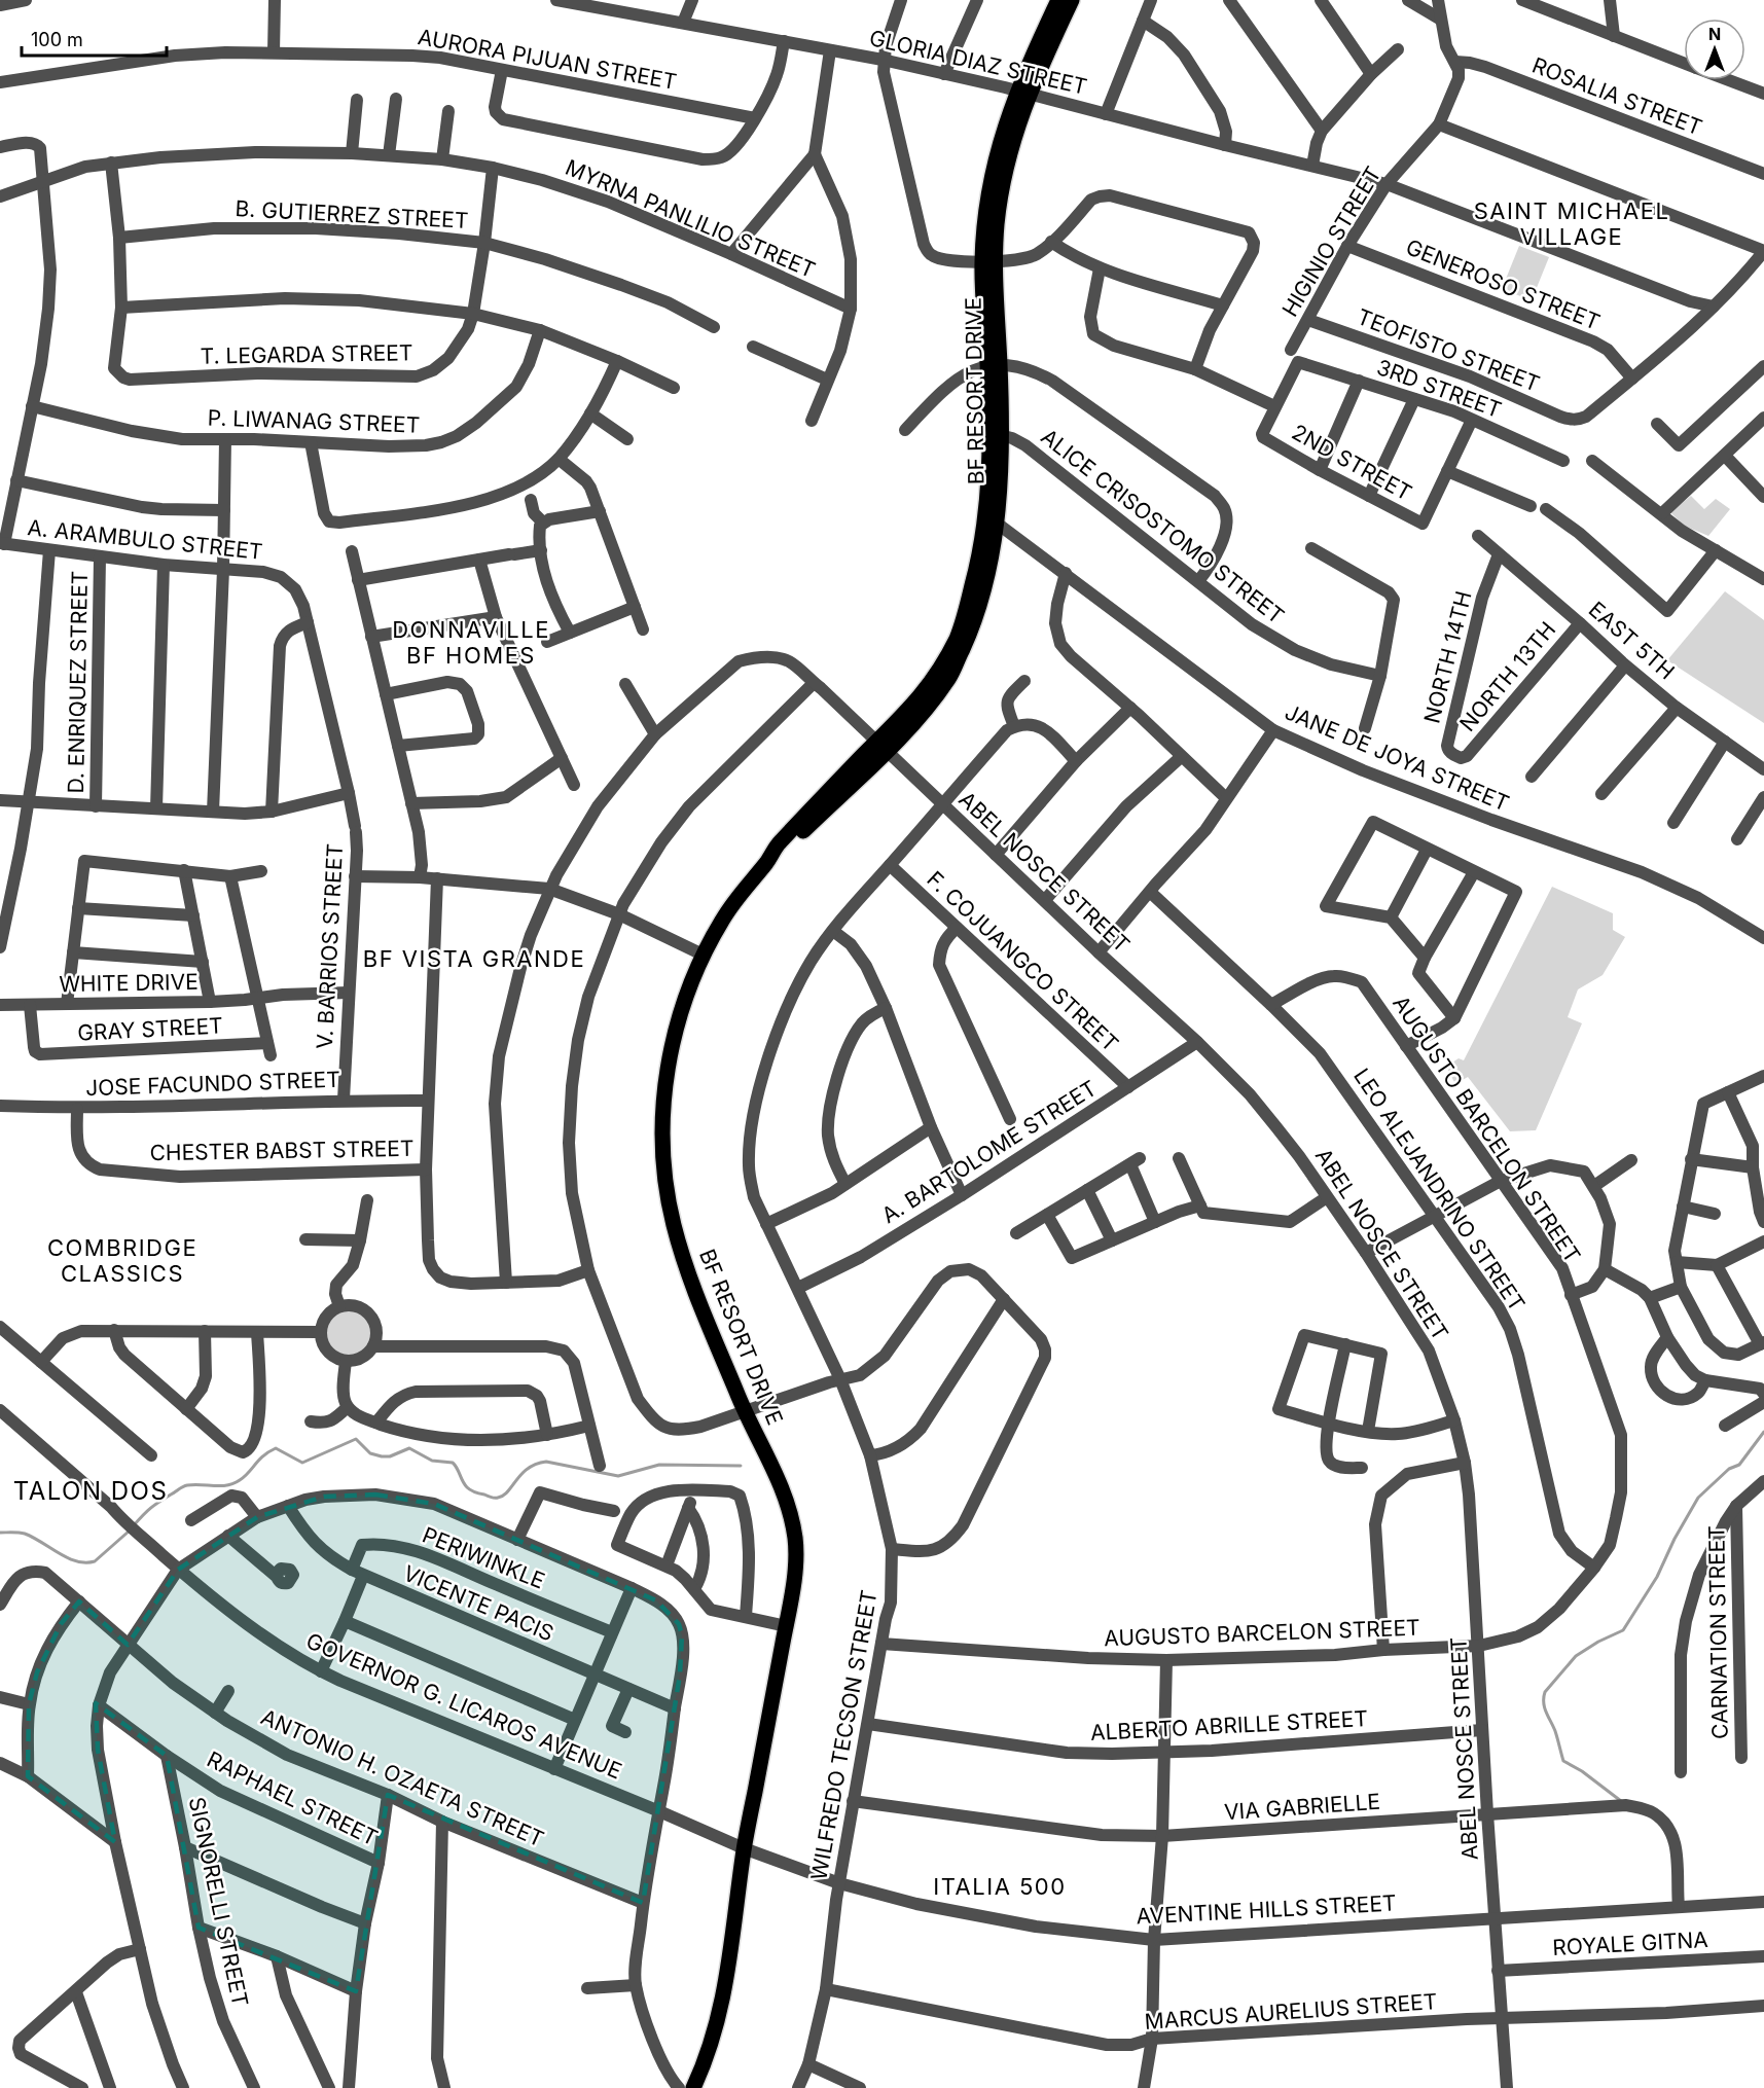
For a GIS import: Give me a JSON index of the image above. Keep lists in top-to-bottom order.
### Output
{
  "streets": {
    "main road": ["BF RESORT DRIVE"],
    "street": [
      "AURORA PIJUAN STREET",
      "GLORIA DIAZ STREET",
      "ROSALIA STREET",
      "B. GUTIERREZ STREET",
      "MYRNA PANLILIO STREET",
      "HIGINIO STREET",
      "GENEROSO STREET",
      "TEOFISTO STREET",
      "T. LEGARDA STREET",
      "3RD STREET",
      "P. LIWANAG STREET",
      "2ND STREET",
      "ALICE CRISOSTOMO STREET",
      "A. ARAMBULO STREET",
      "EAST 5TH",
      "NORTH 14TH",
      "NORTH 13TH",
      "D. ENRIQUEZ STREET",
      "JANE DE JOYA STREET",
      "ABEL NOSCE STREET",
      "V. BARRIOS STREET",
      "F. COJUANGCO STREET",
      "WHITE DRIVE",
      "GRAY STREET",
      "JOSE FACUNDO STREET",
      "AUGUSTO BARCELON STREET",
      "CHESTER BABST STREET",
      "A. BARTOLOME STREET",
      "LEO ALEJANDRINO STREET",
      "PERIWINKLE",
      "VICENTE PACIS",
      "CARNATION STREET",
      "GOVERNOR G. LICAROS AVENUE",
      "ALBERTO ABRILLE STREET",
      "WILFREDO TECSON STREET",
      "ANTONIO H. OZAETA STREET",
      "RAPHAEL STREET",
      "VIA GABRIELLE",
      "SIGNORELLI STREET",
      "AVENTINE HILLS STREET",
      "ROYALE GITNA",
      "MARCUS AURELIUS STREET"
    ]
  },
  "crossings": [
    ["GLORIA DIAZ STREET", "HIGINIO STREET"],
    ["GLORIA DIAZ STREET", "BF RESORT DRIVE"],
    ["ROSALIA STREET", "HIGINIO STREET"],
    ["B. GUTIERREZ STREET", "T. LEGARDA STREET"],
    ["MYRNA PANLILIO STREET", "T. LEGARDA STREET"],
    ["HIGINIO STREET", "GENEROSO STREET"],
    ["HIGINIO STREET", "TEOFISTO STREET"],
    ["GENEROSO STREET", "TEOFISTO STREET"],
    ["3RD STREET", "2ND STREET"],
    ["BF RESORT DRIVE", "ALICE CRISOSTOMO STREET"],
    ["BF RESORT DRIVE", "JANE DE JOYA STREET"],
    ["BF RESORT DRIVE", "ABEL NOSCE STREET"],
    ["BF RESORT DRIVE", "GOVERNOR G. LICAROS AVENUE"],
    ["BF RESORT DRIVE", "AVENTINE HILLS STREET"],
    ["A. ARAMBULO STREET", "D. ENRIQUEZ STREET"],
    ["A. ARAMBULO STREET", "V. BARRIOS STREET"],
    ["EAST 5TH", "NORTH 14TH"],
    ["EAST 5TH", "NORTH 13TH"],
    ["NORTH 14TH", "NORTH 13TH"],
    ["ABEL NOSCE STREET", "AUGUSTO BARCELON STREET"],
    ["ABEL NOSCE STREET", "A. BARTOLOME STREET"],
    ["ABEL NOSCE STREET", "ALBERTO ABRILLE STREET"],
    ["ABEL NOSCE STREET", "WILFREDO TECSON STREET"],
    ["ABEL NOSCE STREET", "VIA GABRIELLE"],
    ["ABEL NOSCE STREET", "AVENTINE HILLS STREET"],
    ["ABEL NOSCE STREET", "ROYALE GITNA"],
    ["ABEL NOSCE STREET", "MARCUS AURELIUS STREET"],
    ["V. BARRIOS STREET", "WHITE DRIVE"],
    ["V. BARRIOS STREET", "JOSE FACUNDO STREET"],
    ["F. COJUANGCO STREET", "A. BARTOLOME STREET"],
    ["F. COJUANGCO STREET", "WILFREDO TECSON STREET"],
    ["WHITE DRIVE", "GRAY STREET"],
    ["JOSE FACUNDO STREET", "CHESTER BABST STREET"],
    ["AUGUSTO BARCELON STREET", "LEO ALEJANDRINO STREET"],
    ["AUGUSTO BARCELON STREET", "WILFREDO TECSON STREET"],
    ["A. BARTOLOME STREET", "WILFREDO TECSON STREET"],
    ["PERIWINKLE", "VICENTE PACIS"],
    ["GOVERNOR G. LICAROS AVENUE", "AVENTINE HILLS STREET"],
    ["ALBERTO ABRILLE STREET", "WILFREDO TECSON STREET"],
    ["WILFREDO TECSON STREET", "VIA GABRIELLE"],
    ["WILFREDO TECSON STREET", "AVENTINE HILLS STREET"],
    ["WILFREDO TECSON STREET", "MARCUS AURELIUS STREET"],
    ["RAPHAEL STREET", "SIGNORELLI STREET"],
    ["VIA GABRIELLE", "AVENTINE HILLS STREET"]
  ],
  "districts": [
    "SAINT MICHAEL VILLAGE",
    "DONNAVILLE BF HOMES",
    "BF VISTA GRANDE",
    "COMBRIDGE CLASSICS",
    "TALON DOS",
    "ITALIA 500"
  ],
  "scale_bar": "100 m",
  "north": "top"
}
